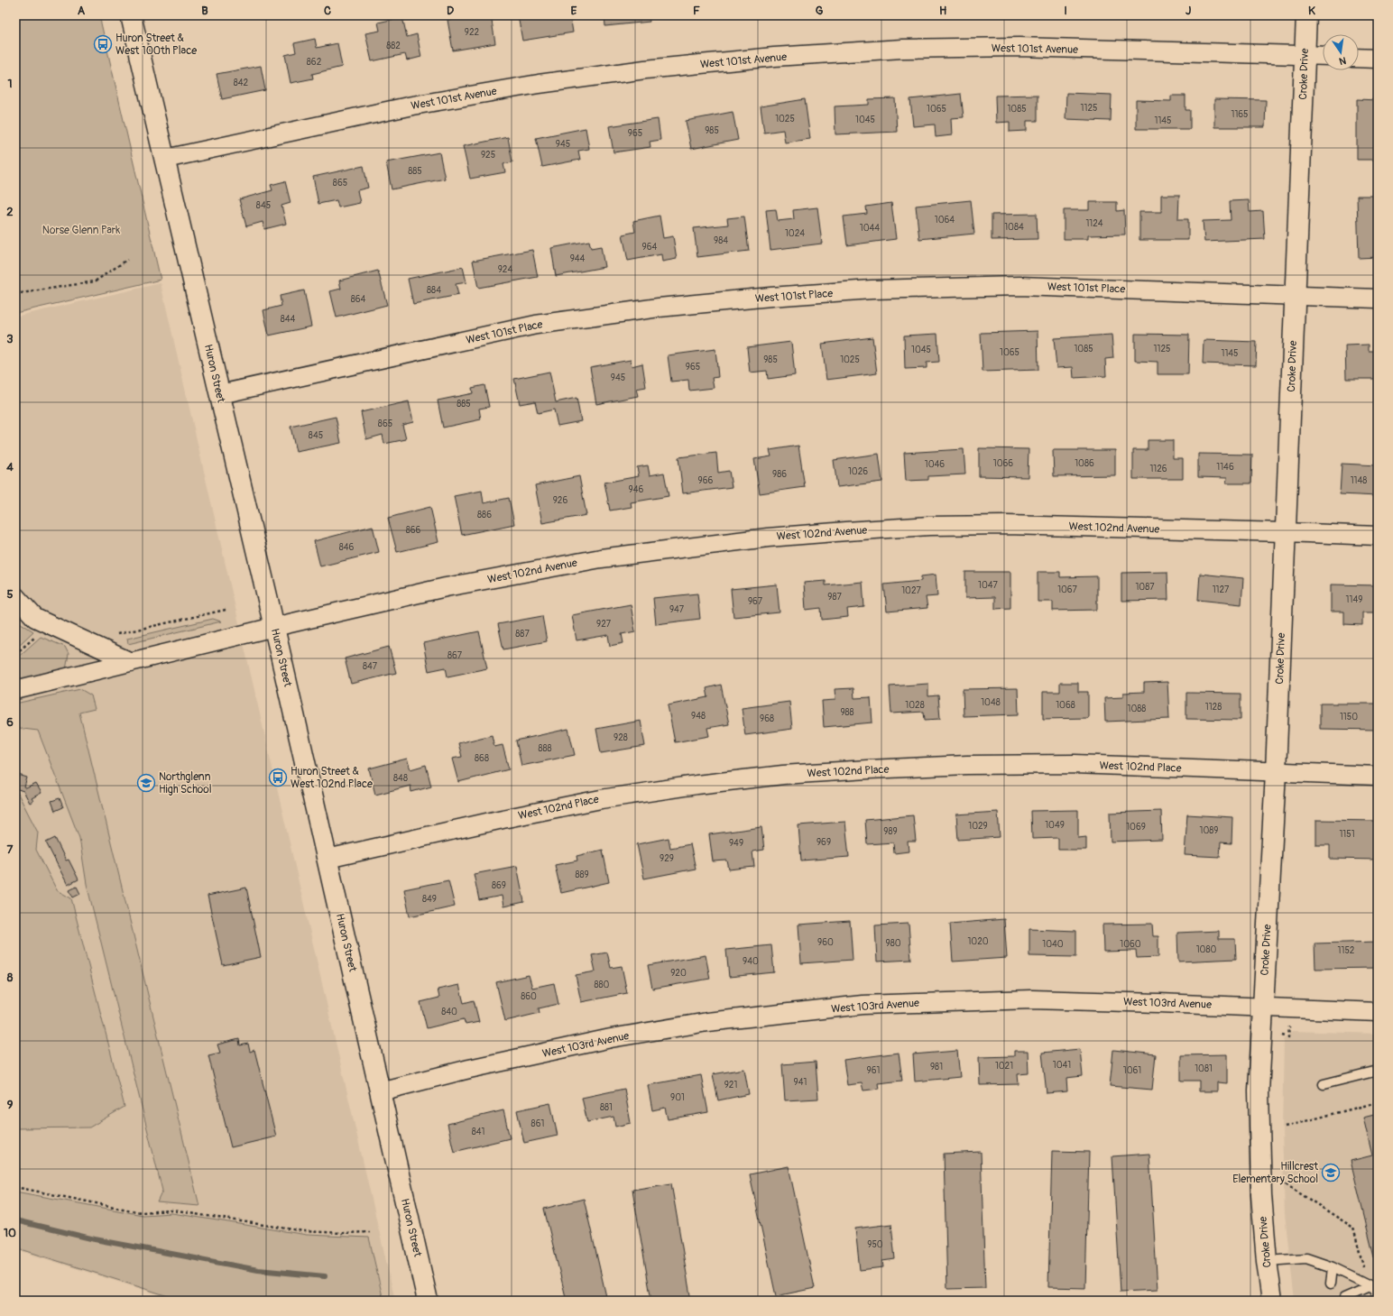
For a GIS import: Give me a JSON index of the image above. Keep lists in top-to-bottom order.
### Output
{
  "streets": {
    "main road": ["Croke Drive", "Huron Street"],
    "street": [
      "West 101st Avenue",
      "West 101st Place",
      "West 102nd Avenue",
      "West 102nd Place",
      "West 103rd Avenue"
    ]
  },
  "crossings": [
    ["West 101st Avenue", "Croke Drive"],
    ["West 101st Avenue", "Huron Street"],
    ["Croke Drive", "West 101st Place"],
    ["Croke Drive", "West 102nd Avenue"],
    ["Croke Drive", "West 102nd Place"],
    ["Croke Drive", "West 103rd Avenue"],
    ["West 101st Place", "Huron Street"],
    ["Huron Street", "West 102nd Avenue"],
    ["Huron Street", "West 102nd Place"],
    ["Huron Street", "West 103rd Avenue"]
  ],
  "parks": ["Norse Glenn Park"],
  "places": {
    "bus stop": ["Huron Street & West 100th Place", "Huron Street & West 102nd Place"],
    "school or university": ["Northglenn High School", "Hillcrest Elementary School"]
  },
  "house_numbers": [
    "922",
    "882",
    "862",
    "842",
    "1125",
    "1065",
    "1085",
    "1165",
    "1025",
    "1045",
    "1145",
    "985",
    "965",
    "945",
    "925",
    "885",
    "865",
    "845",
    "1064",
    "1124",
    "1084",
    "1044",
    "1024",
    "984",
    "964",
    "944",
    "924",
    "884",
    "864",
    "844",
    "1085",
    "1125",
    "1045",
    "1065",
    "1145",
    "985",
    "1025",
    "965",
    "945",
    "885",
    "865",
    "845",
    "1066",
    "1086",
    "1046",
    "1146",
    "1126",
    "1026",
    "986",
    "966",
    "1148",
    "946",
    "926",
    "886",
    "866",
    "846",
    "1047",
    "1087",
    "1067",
    "1127",
    "1027",
    "987",
    "1149",
    "967",
    "947",
    "927",
    "887",
    "867",
    "847",
    "1048",
    "1028",
    "1068",
    "1128",
    "1088",
    "988",
    "948",
    "1150",
    "968",
    "928",
    "888",
    "868",
    "848",
    "1049",
    "1029",
    "1069",
    "1089",
    "989",
    "1151",
    "969",
    "949",
    "929",
    "889",
    "869",
    "849",
    "1020",
    "960",
    "980",
    "1040",
    "1060",
    "1080",
    "1152",
    "940",
    "920",
    "880",
    "860",
    "840",
    "1041",
    "1021",
    "981",
    "1081",
    "961",
    "1061",
    "941",
    "921",
    "901",
    "881",
    "861",
    "841",
    "950"
  ],
  "north": "bottom",
  "grid": {
    "columns": [
      "A",
      "B",
      "C",
      "D",
      "E",
      "F",
      "G",
      "H",
      "I",
      "J",
      "K"
    ],
    "rows": [
      "1",
      "2",
      "3",
      "4",
      "5",
      "6",
      "7",
      "8",
      "9",
      "10"
    ]
  }
}
